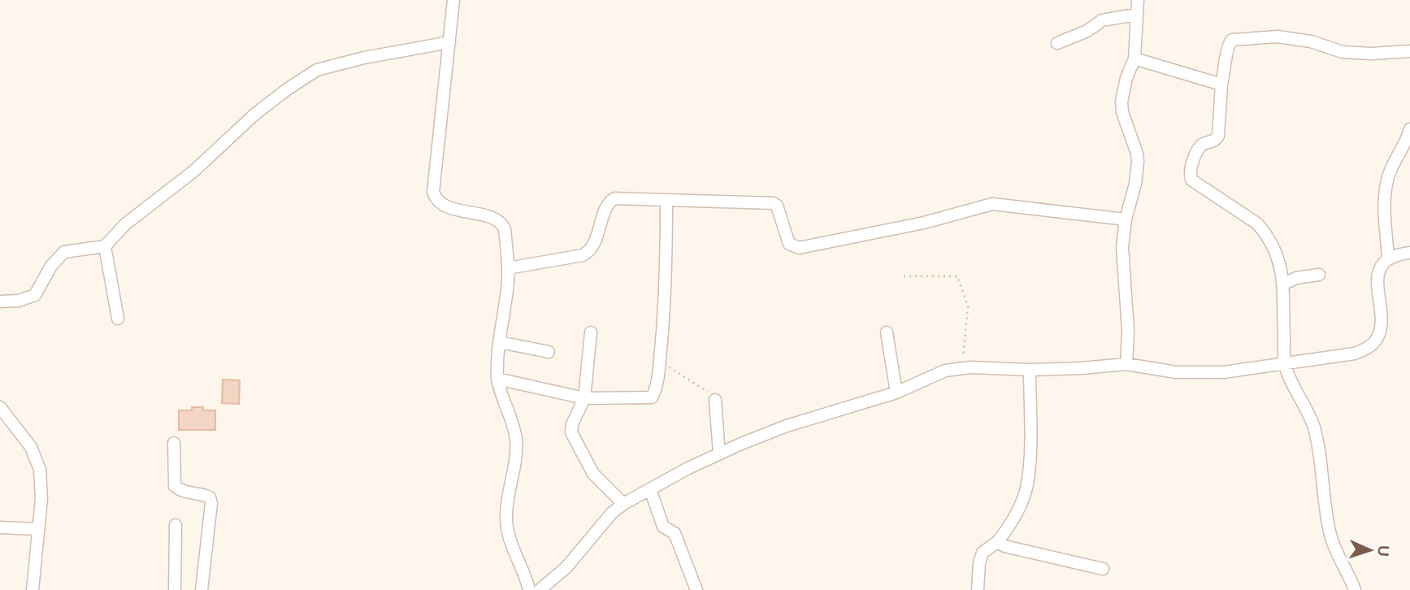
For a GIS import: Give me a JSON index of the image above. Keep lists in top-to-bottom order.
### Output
{
  "north": "right"
}
